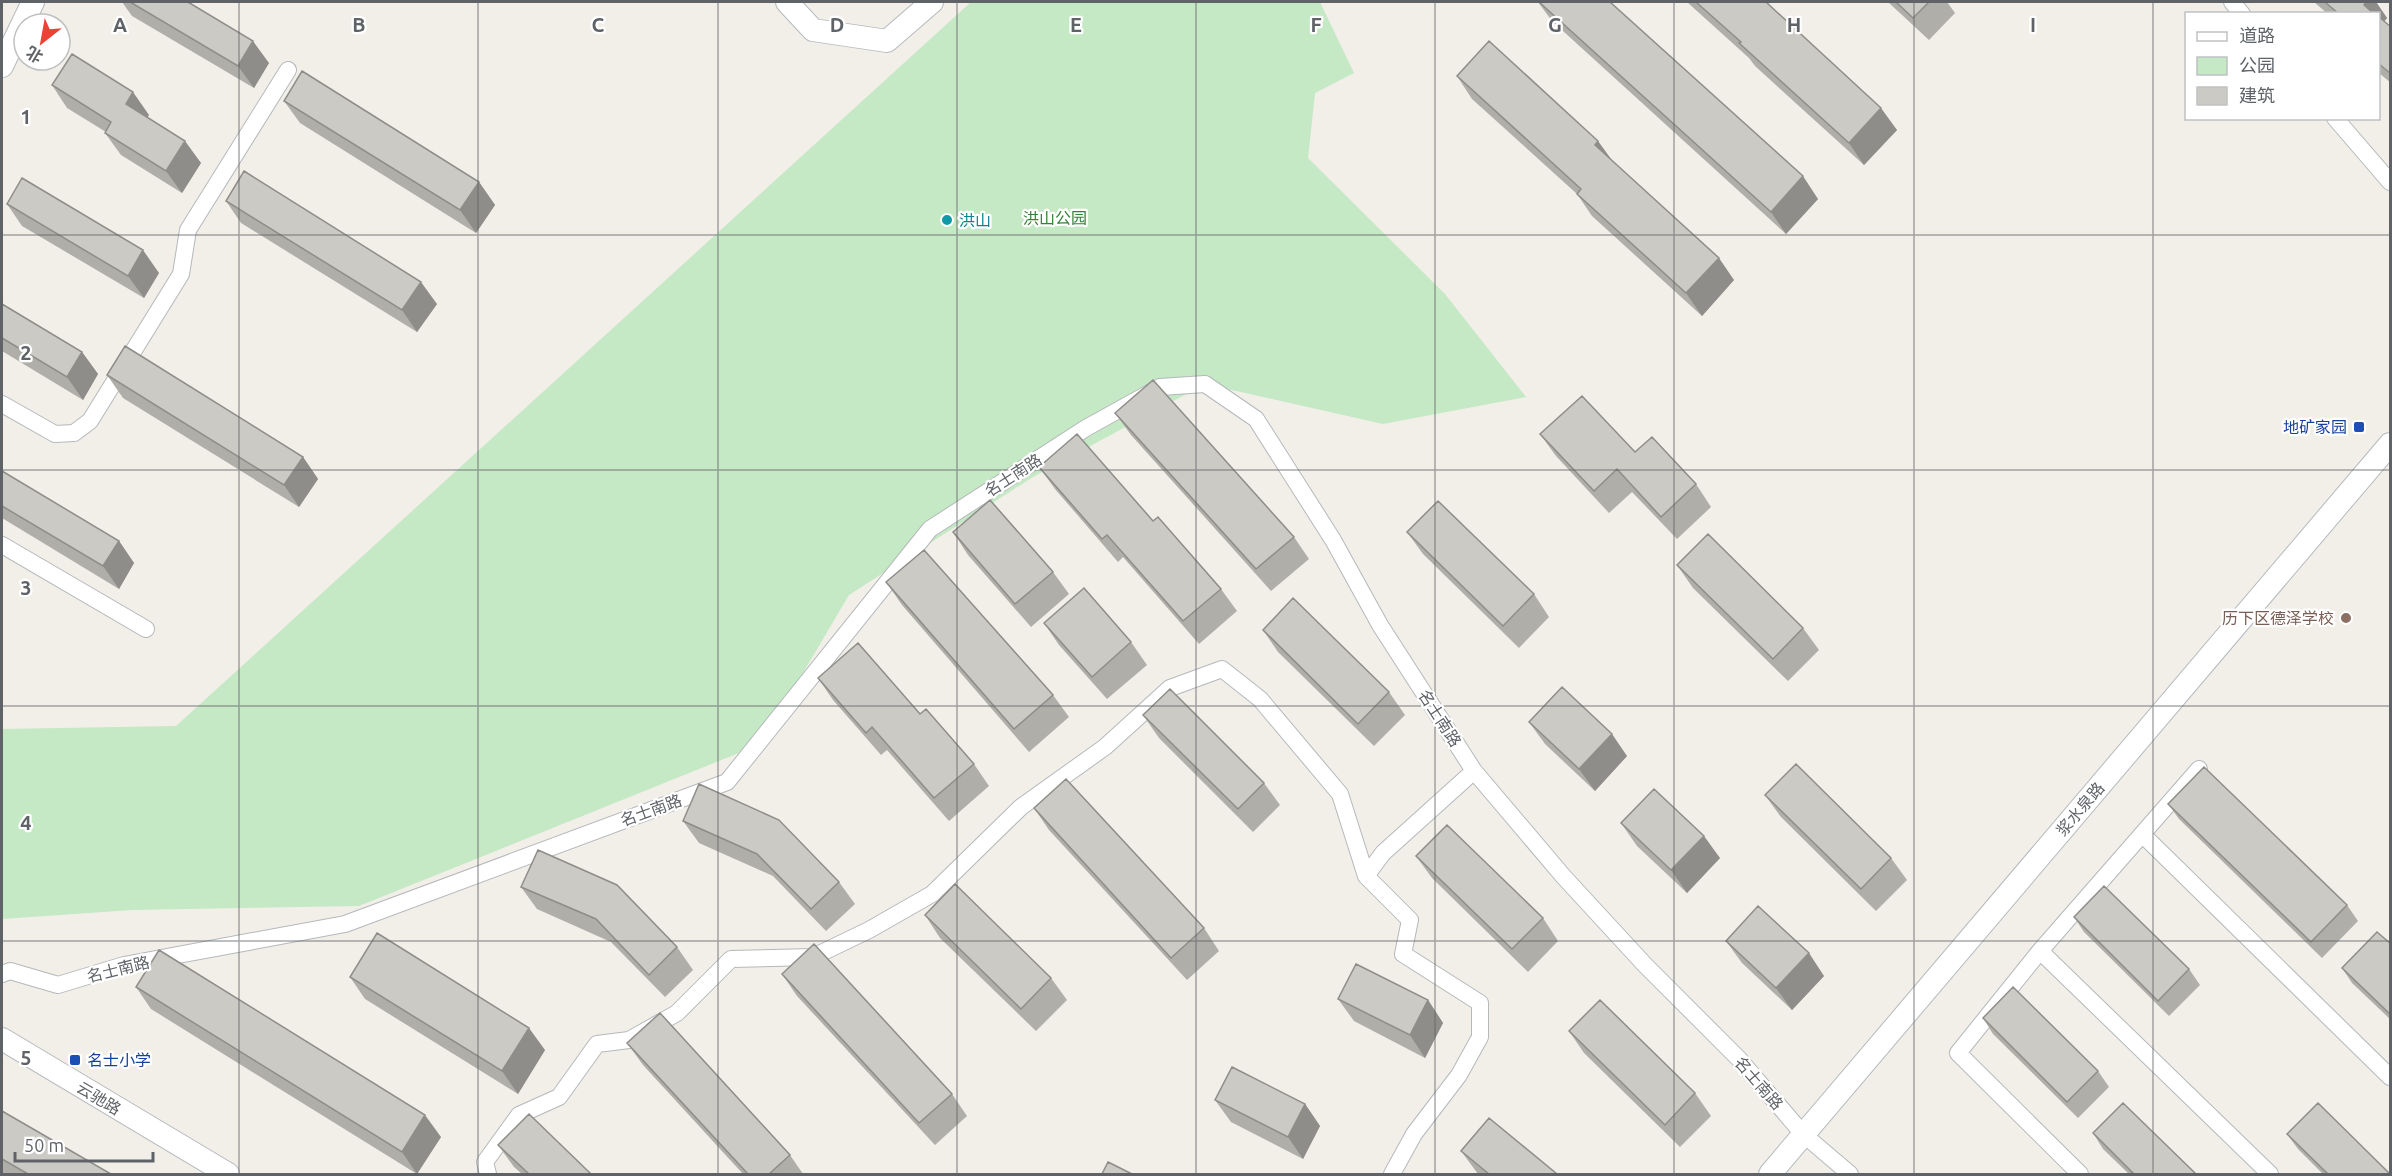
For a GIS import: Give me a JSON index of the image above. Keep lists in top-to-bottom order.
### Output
{
  "streets": {
    "main road": ["浆水泉路", "云驰路"],
    "street": ["名士南路"]
  },
  "crossings": [
    ["名士南路", "浆水泉路"]
  ],
  "parks": ["洪山公园"],
  "places": {
    "other": ["洪山", "历下区德泽学校"],
    "transit": ["地矿家园", "名士小学"]
  },
  "legend": ["道路", "公园", "建筑"],
  "scale_bar": "50 m",
  "north": "bottom left",
  "grid": {
    "columns": [
      "A",
      "B",
      "C",
      "D",
      "E",
      "F",
      "G",
      "H",
      "I"
    ],
    "rows": [
      "1",
      "2",
      "3",
      "4",
      "5"
    ]
  }
}
